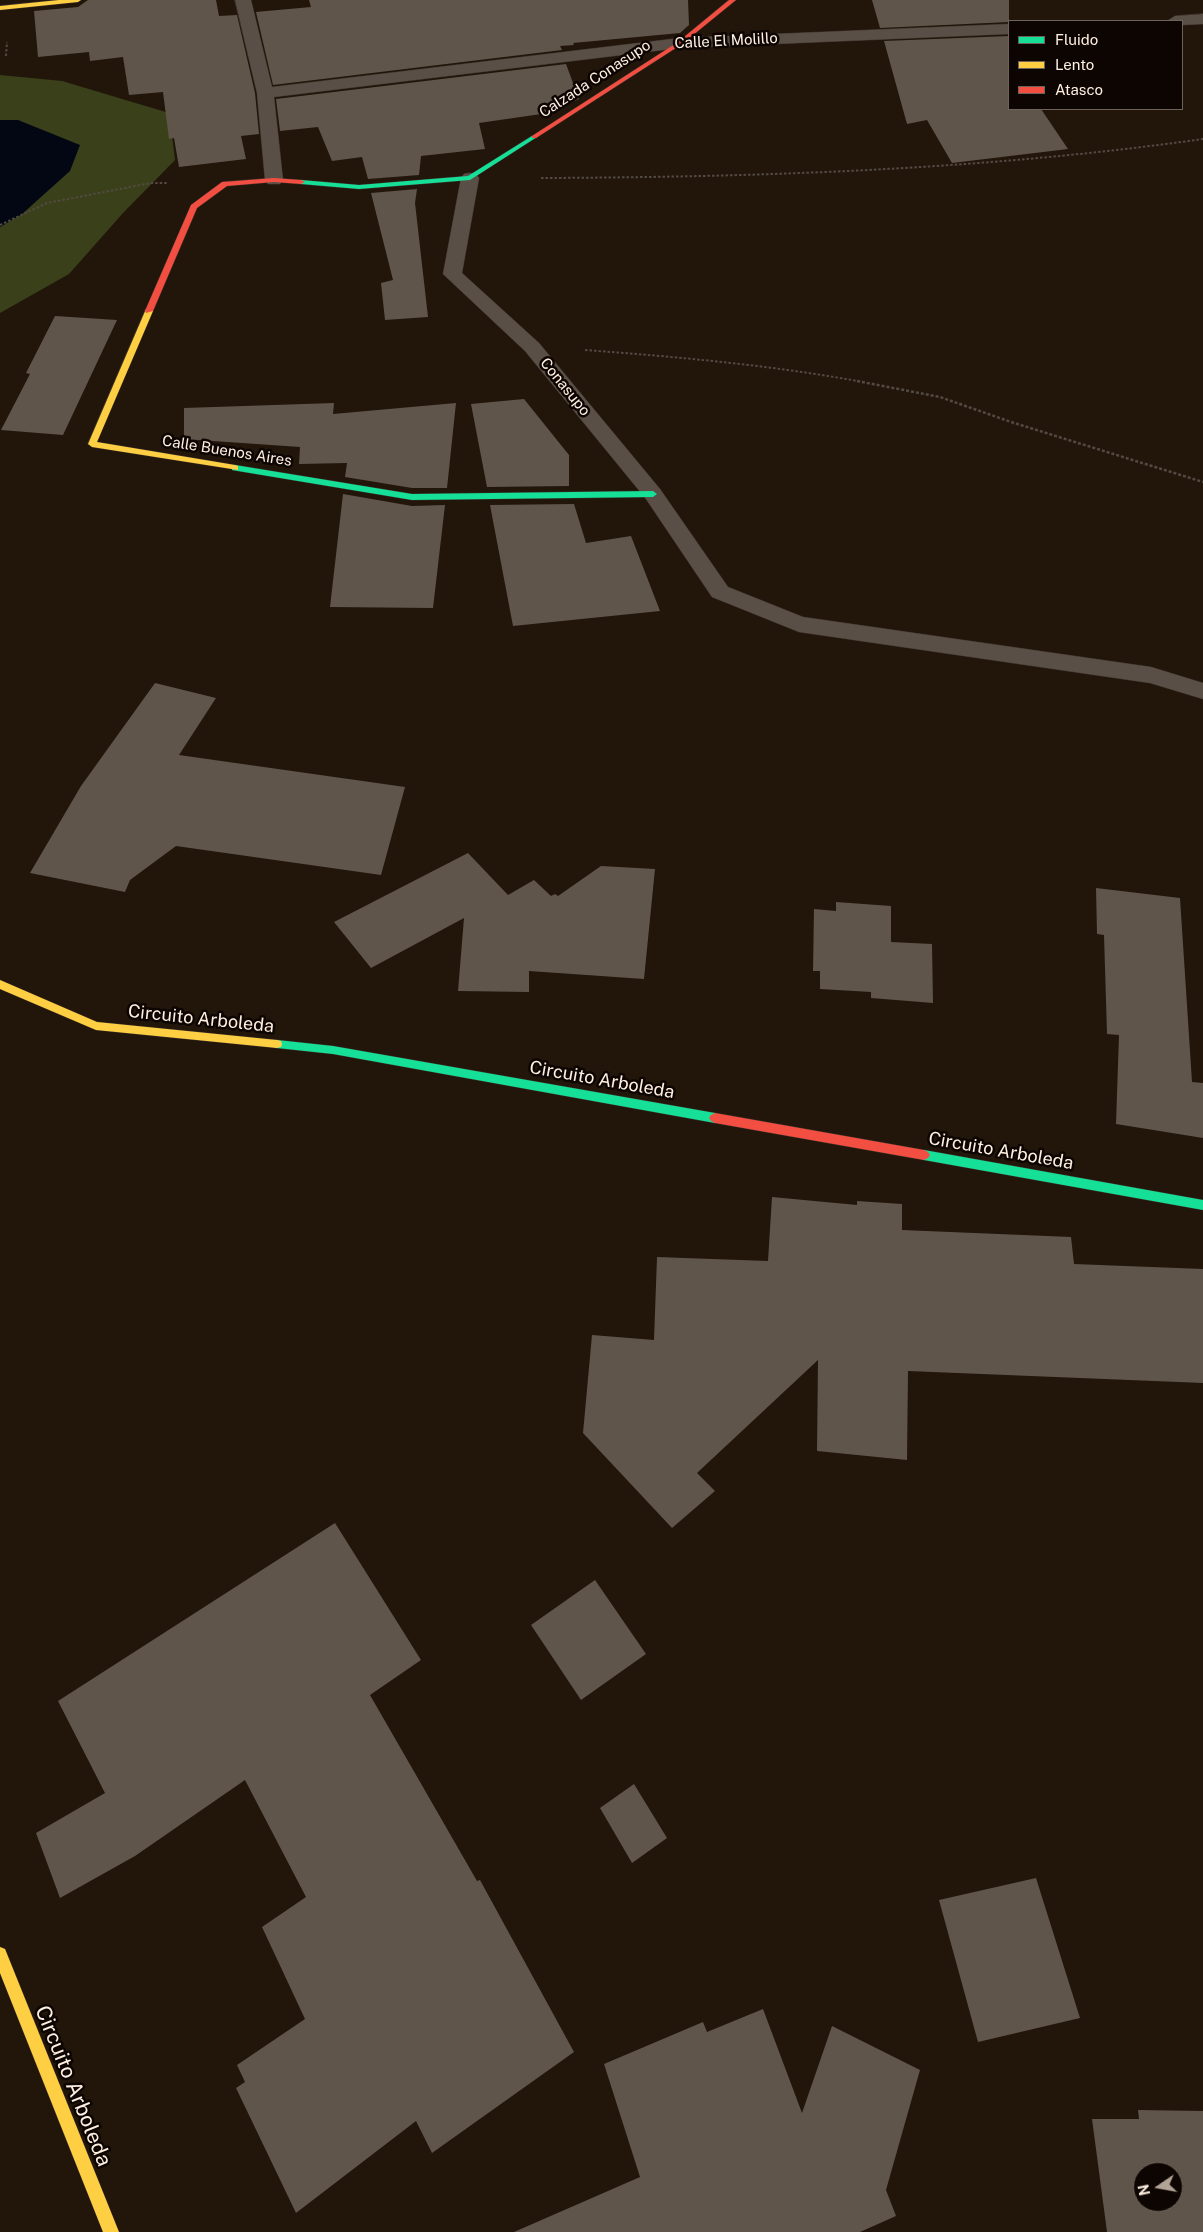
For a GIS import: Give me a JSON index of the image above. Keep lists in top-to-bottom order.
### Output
{
  "streets": {
    "street": [
      "Calle El Molillo",
      "Calzada Conasupo",
      "Conasupo",
      "Calle Buenos Aires",
      "Circuito Arboleda"
    ]
  },
  "crossings": [
    ["Calle El Molillo", "Calzada Conasupo"],
    ["Calzada Conasupo", "Conasupo"],
    ["Conasupo", "Calle Buenos Aires"]
  ],
  "legend": ["Fluido", "Lento", "Atasco"],
  "north": "left"
}
